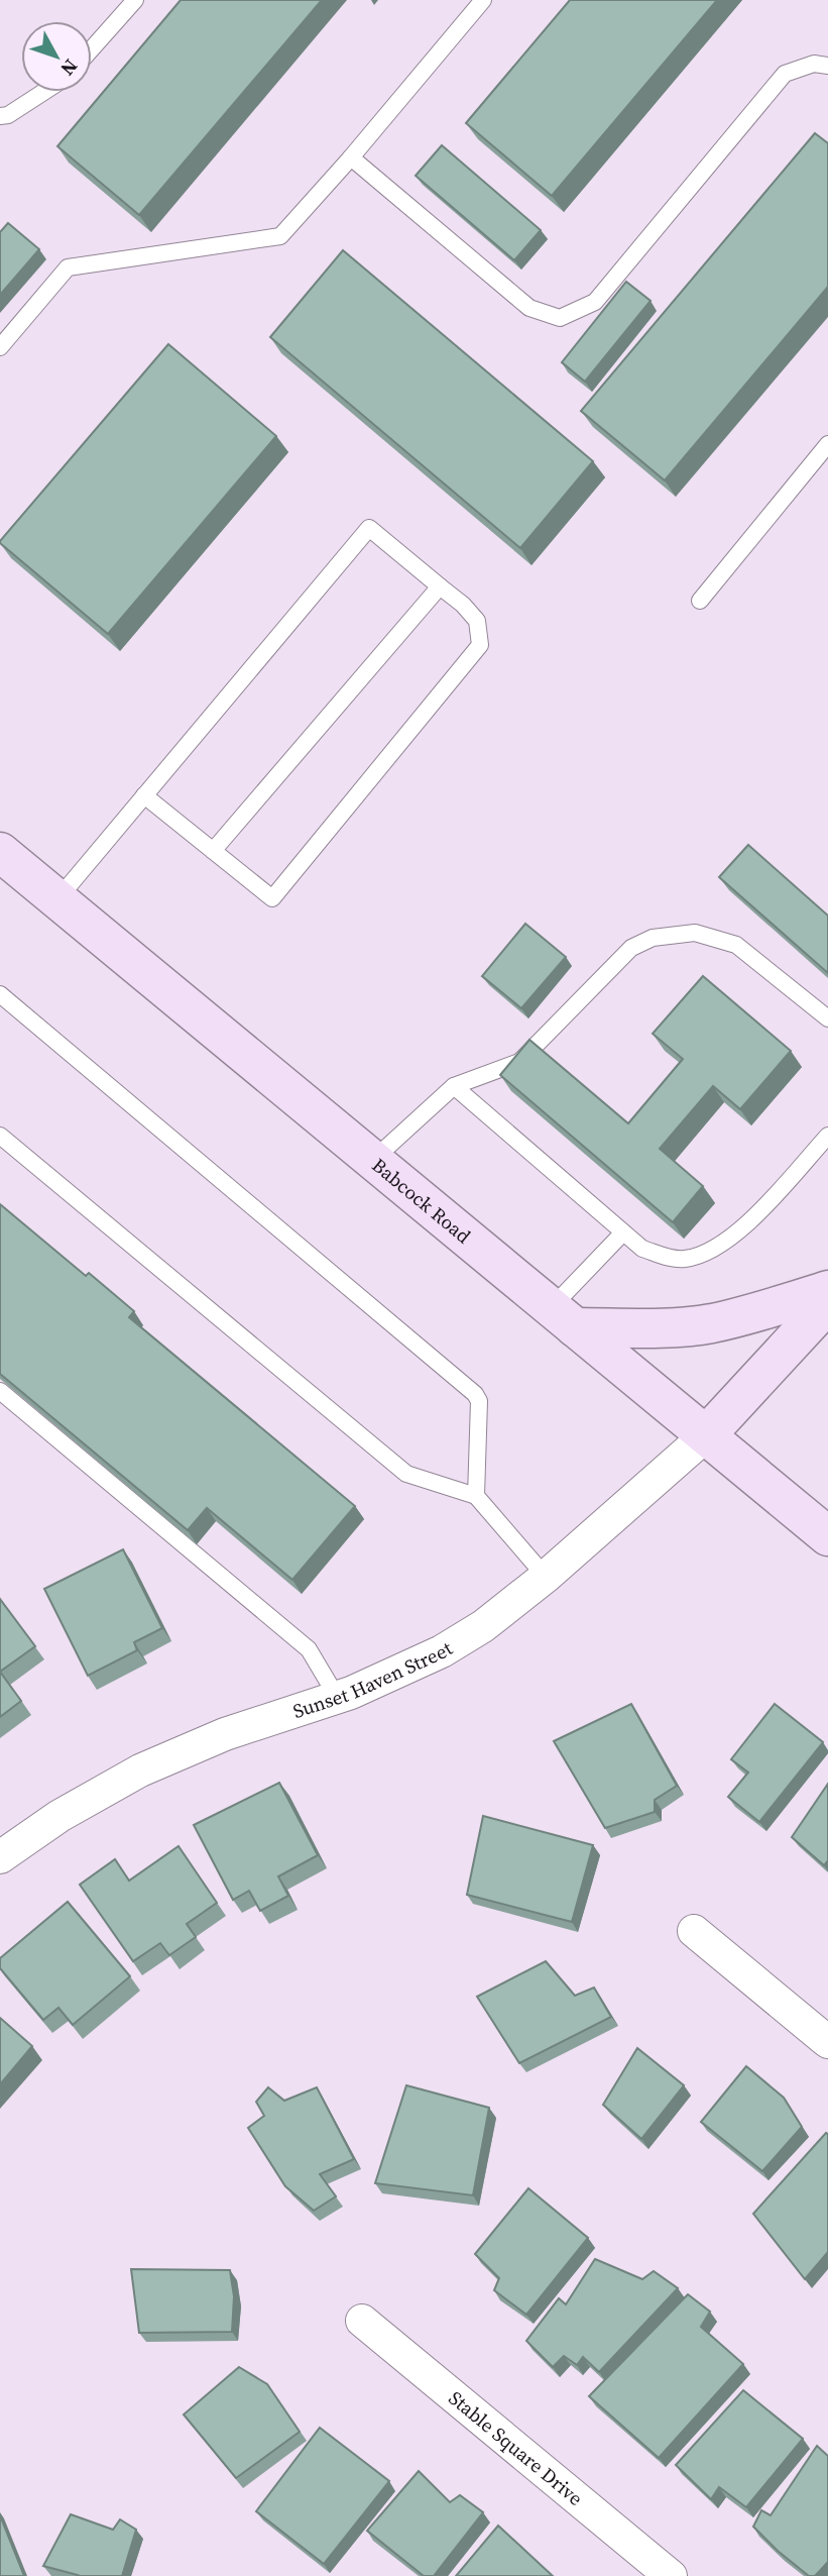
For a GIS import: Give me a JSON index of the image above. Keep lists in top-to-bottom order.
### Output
{
  "streets": {
    "main road": ["Babcock Road"],
    "street": ["Sunset Haven Street", "Stable Square Drive"]
  },
  "crossings": [
    ["Babcock Road", "Sunset Haven Street"]
  ],
  "north": "bottom right"
}
